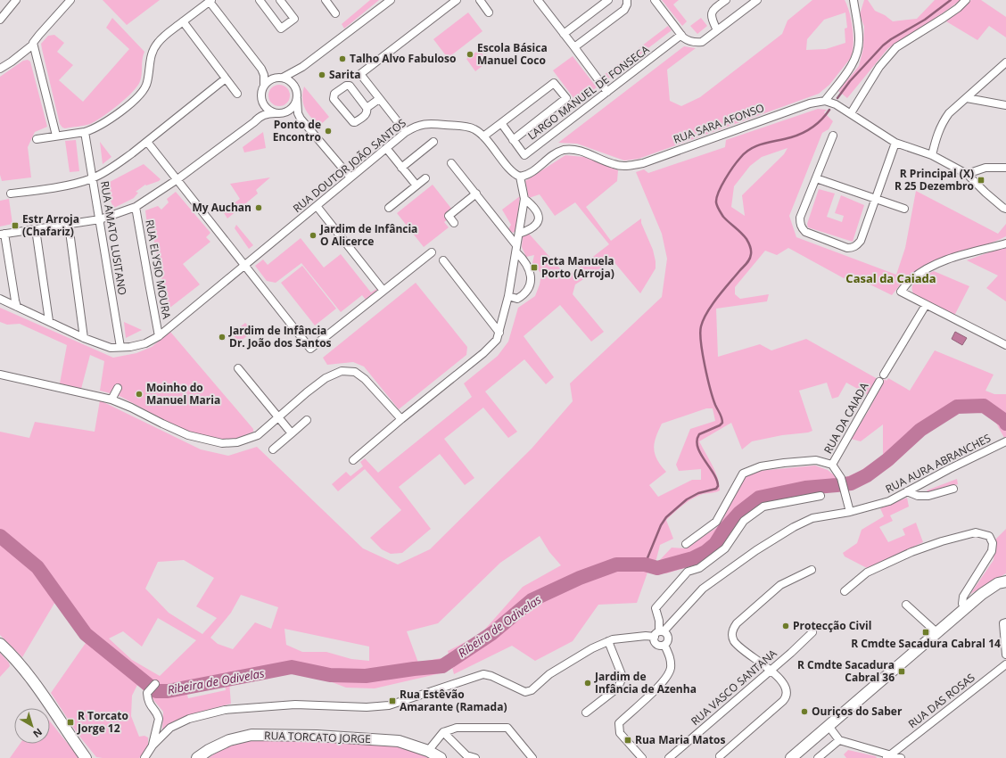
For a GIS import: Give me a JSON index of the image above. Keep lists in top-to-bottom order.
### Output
{
  "streets": {
    "main road": ["RUA TORCATO JORGE"],
    "street": [
      "LARGO MANUEL DE FONSECA",
      "RUA SARA AFONSO",
      "RUA DOUTOR JOÃO SANTOS",
      "RUA AMATO LUSITANO",
      "RUA ELYSIO MOURA",
      "RUA DA CAIADA",
      "RUA AURA ABRANCHES",
      "RUA VASCO SANTANA",
      "RUA DAS ROSAS"
    ]
  },
  "crossings": [
    ["LARGO MANUEL DE FONSECA", "RUA DOUTOR JOÃO SANTOS"],
    ["RUA SARA AFONSO", "RUA DOUTOR JOÃO SANTOS"],
    ["RUA DOUTOR JOÃO SANTOS", "RUA AMATO LUSITANO"],
    ["RUA DOUTOR JOÃO SANTOS", "RUA ELYSIO MOURA"]
  ],
  "districts": ["Casal da Caiada"],
  "water": ["Ribeira de Odivelas"],
  "places": {
    "other": [
      "Escola Básica Manuel Coco",
      "Talho Alvo Fabuloso",
      "Sarita",
      "Ponto de Encontro",
      "My Auchan",
      "Jardim de Infância O Alicerce",
      "Jardim de Infância Dr. João dos Santos",
      "Moinho do Manuel Maria",
      "Protecção Civil",
      "Jardim de Infância de Azenha",
      "Ouriços do Saber"
    ],
    "transit": [
      "R Principal (X) R 25 Dezembro",
      "Estr Arroja (Chafariz)",
      "Pcta Manuela Porto (Arroja)",
      "R Cmdte Sacadura Cabral 14",
      "R Cmdte Sacadura Cabral 36",
      "Rua Estêvão Amarante (Ramada)",
      "R Torcato Jorge 12",
      "Rua Maria Matos"
    ]
  },
  "north": "bottom right"
}
